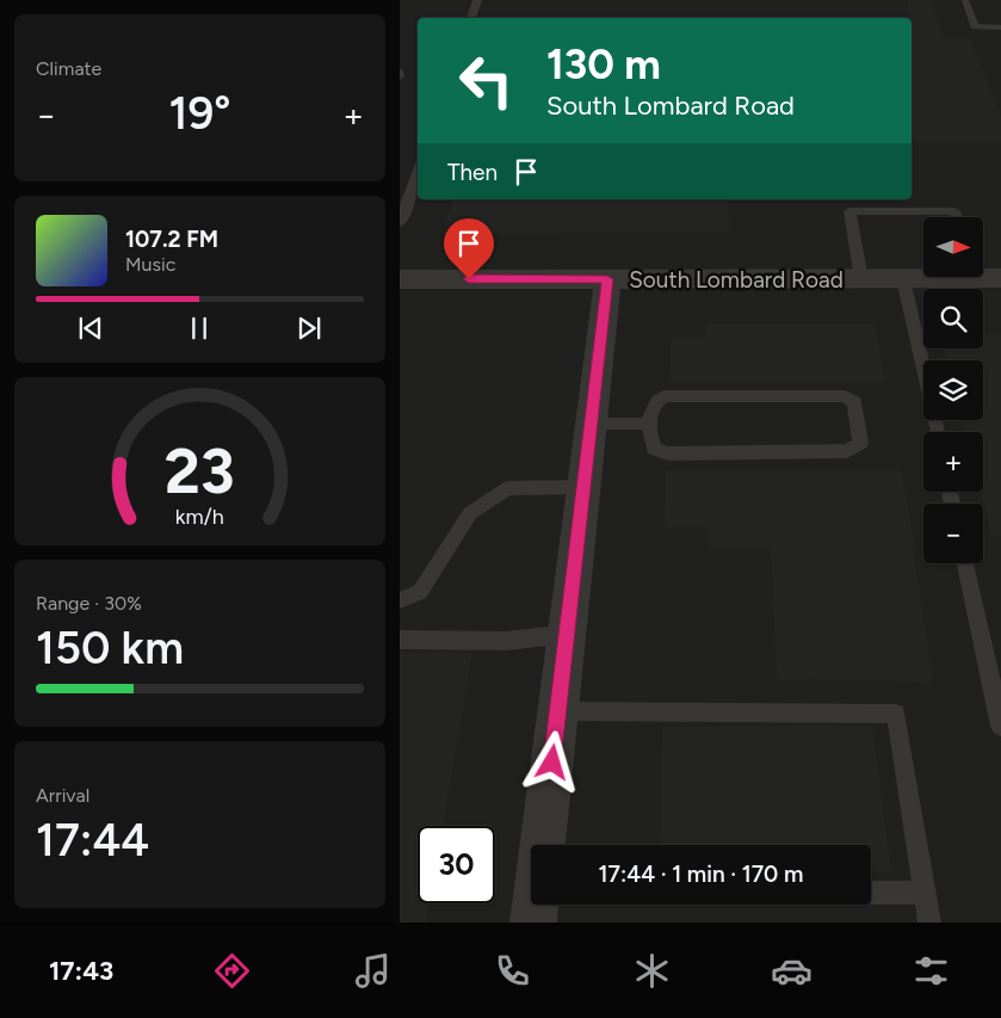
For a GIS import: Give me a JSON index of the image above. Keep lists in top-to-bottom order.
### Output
{
  "streets": {
    "street": ["South Lombard Road"]
  },
  "north": "right",
  "page": {
    "tile": [
      "Climate",
      ["Range · 30%", "150 km"],
      ["Arrival", "17:44"]
    ],
    "turn": ["130 m", "South Lombard Road"],
    "heat": ["−", "19°", "+"],
    "then": "Then",
    "song": ["107.2 FM", "Music"],
    "map_buttons": ["+", "−"],
    "limit": "30",
    "trip": "17:44 · 1 min · 170 m",
    "tabs": "17:43",
    "gauge": ["23", "km/h"]
  }
}
